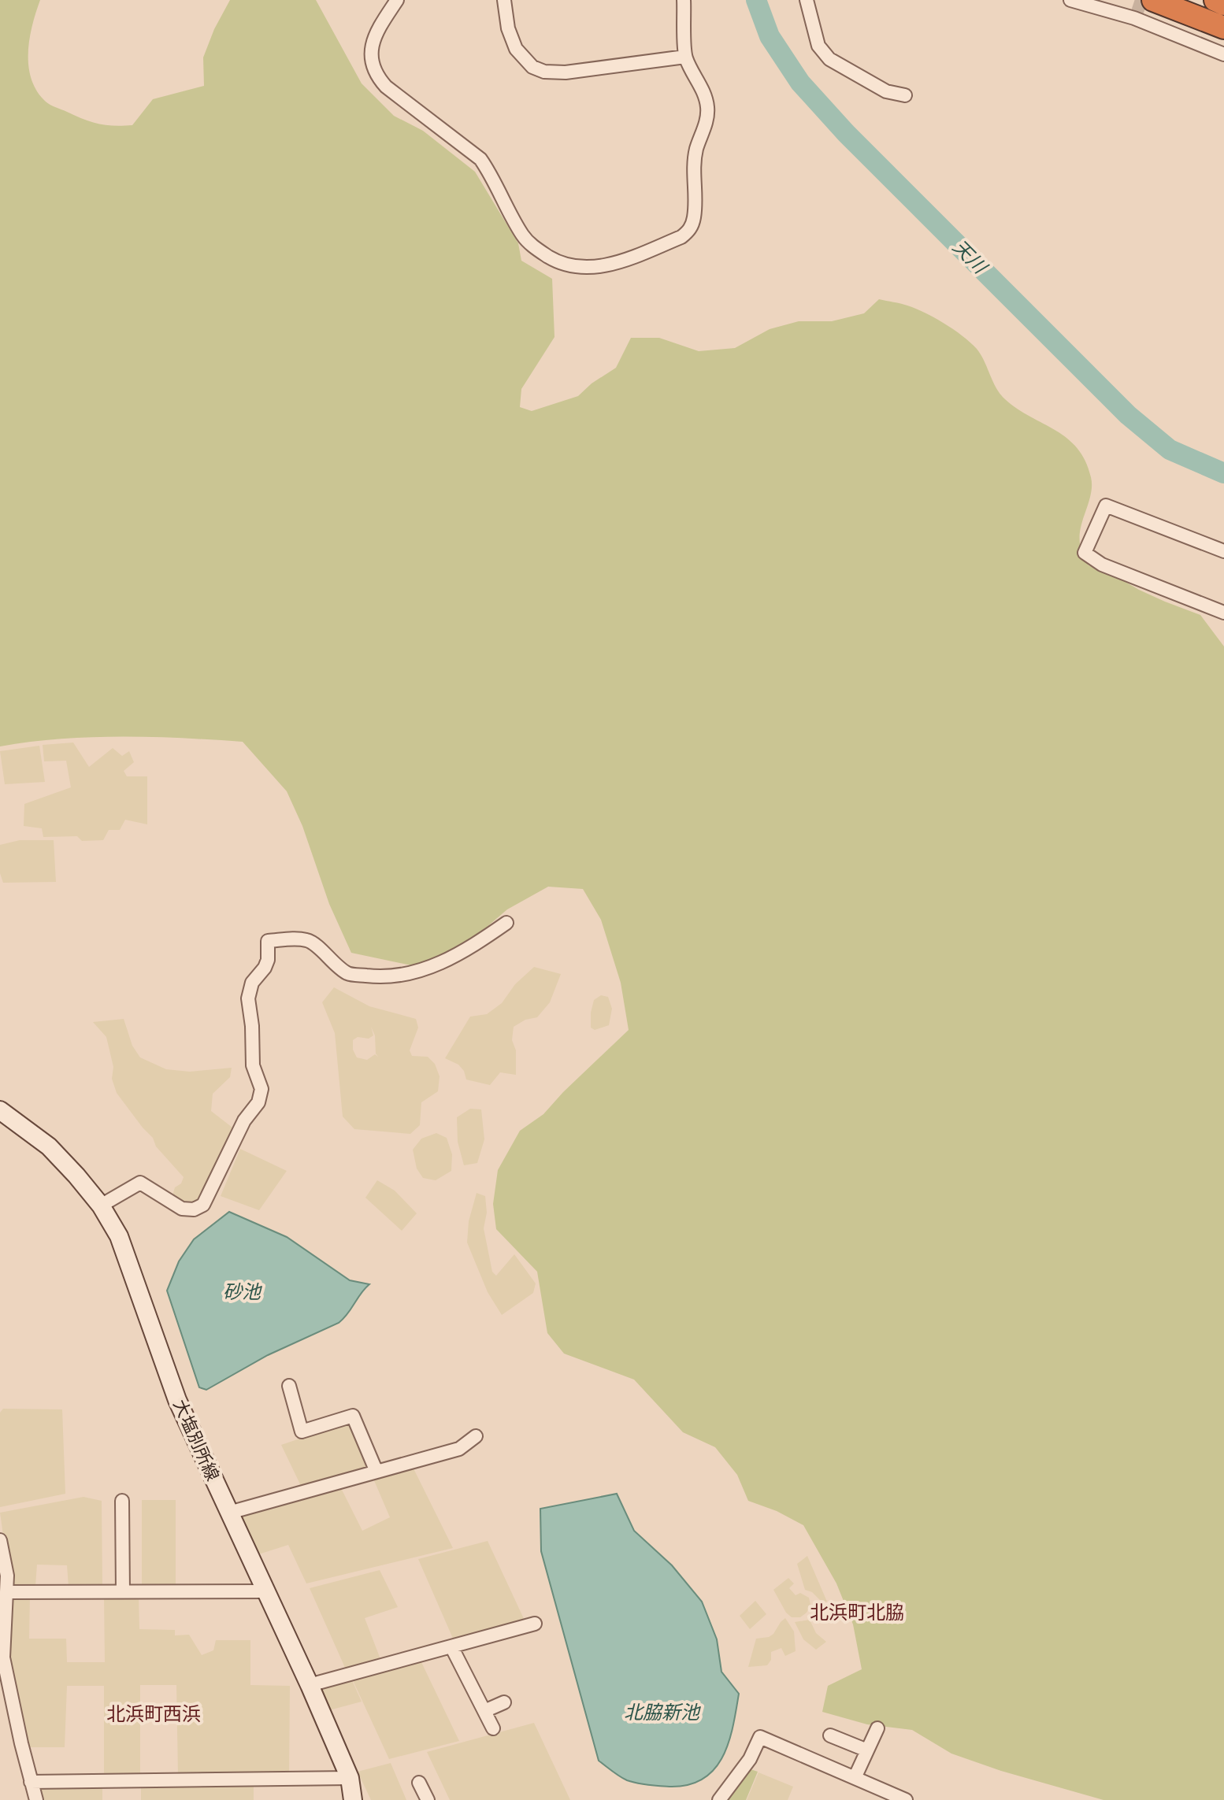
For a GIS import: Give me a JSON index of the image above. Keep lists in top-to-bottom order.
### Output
{
  "streets": {
    "main road": ["大塩別所線"]
  },
  "districts": ["北浜町北脇", "北浜町西浜"],
  "water": ["天川", "砂池", "北脇新池"]
}
